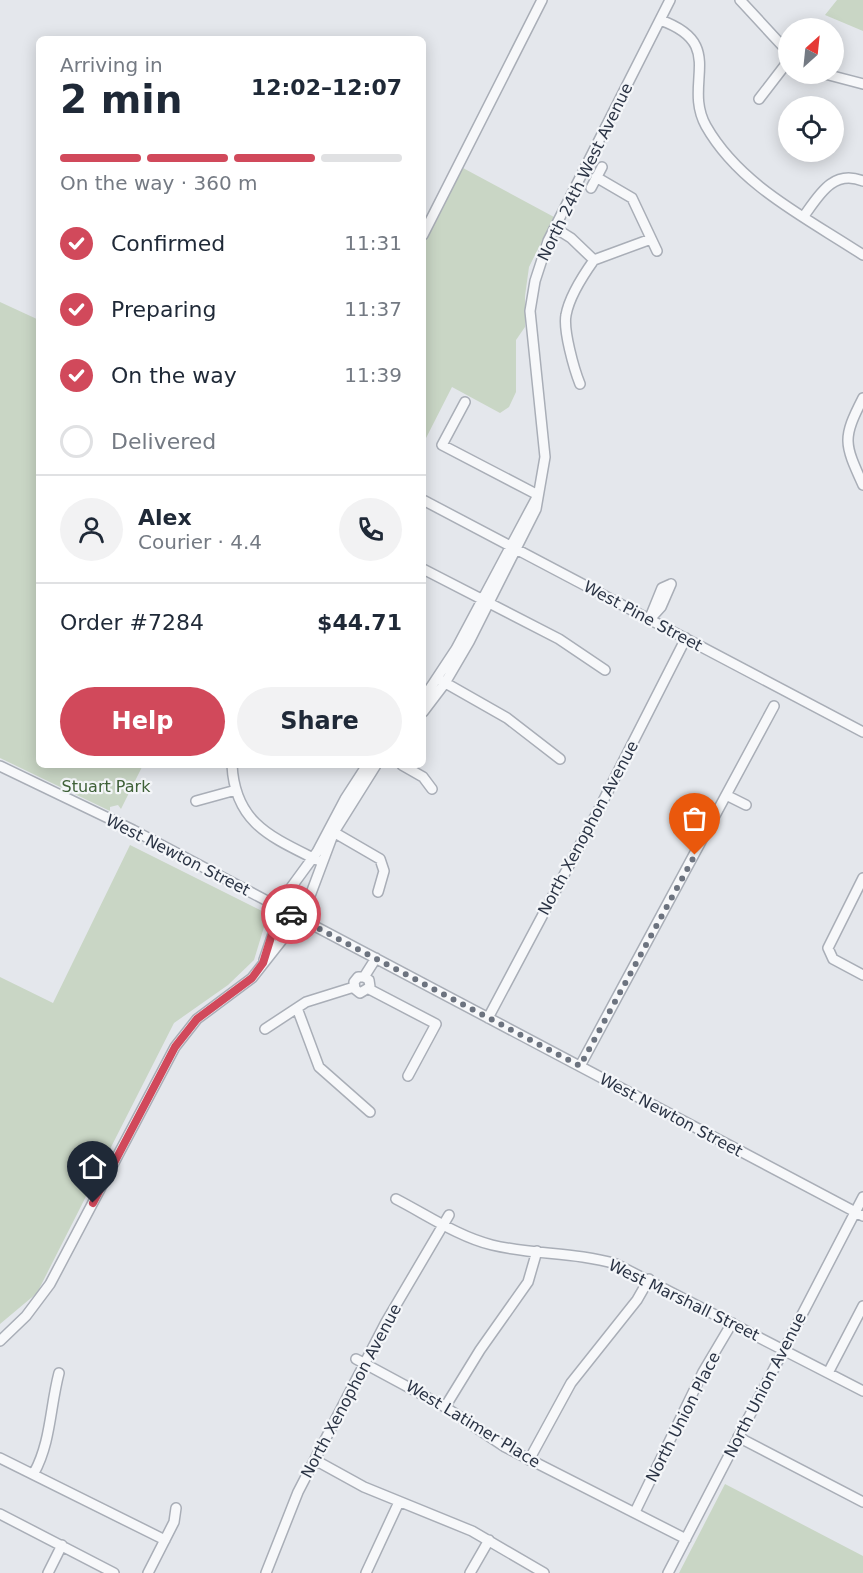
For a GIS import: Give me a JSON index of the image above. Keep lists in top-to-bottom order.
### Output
{
  "streets": {
    "street": [
      "North 24th West Avenue",
      "West Pine Street",
      "North Xenophon Avenue",
      "West Newton Street",
      "West Marshall Street",
      "North Union Avenue",
      "North Union Place",
      "West Latimer Place"
    ]
  },
  "crossings": [
    ["North 24th West Avenue", "West Pine Street"],
    ["West Pine Street", "North Xenophon Avenue"],
    ["North Xenophon Avenue", "West Newton Street"],
    ["North Xenophon Avenue", "West Marshall Street"],
    ["North Xenophon Avenue", "West Latimer Place"],
    ["West Newton Street", "North Union Avenue"],
    ["West Marshall Street", "North Union Avenue"],
    ["West Marshall Street", "North Union Place"],
    ["North Union Avenue", "West Latimer Place"],
    ["North Union Place", "West Latimer Place"]
  ],
  "parks": ["Stuart Park"],
  "north": "top right",
  "page": {
    "heading": ["2 min", "Arriving in", "12:02–12:07"],
    "panel": [
      "Alex",
      "Courier · 4.4",
      "Order #7284",
      "$44.71"
    ],
    "bar": "On the way · 360 m",
    "list": [
      ["Confirmed", "11:31"],
      ["Preparing", "11:37"],
      ["On the way", "11:39"],
      "Delivered"
    ],
    "buttons": ["Help", "Share"]
  }
}
